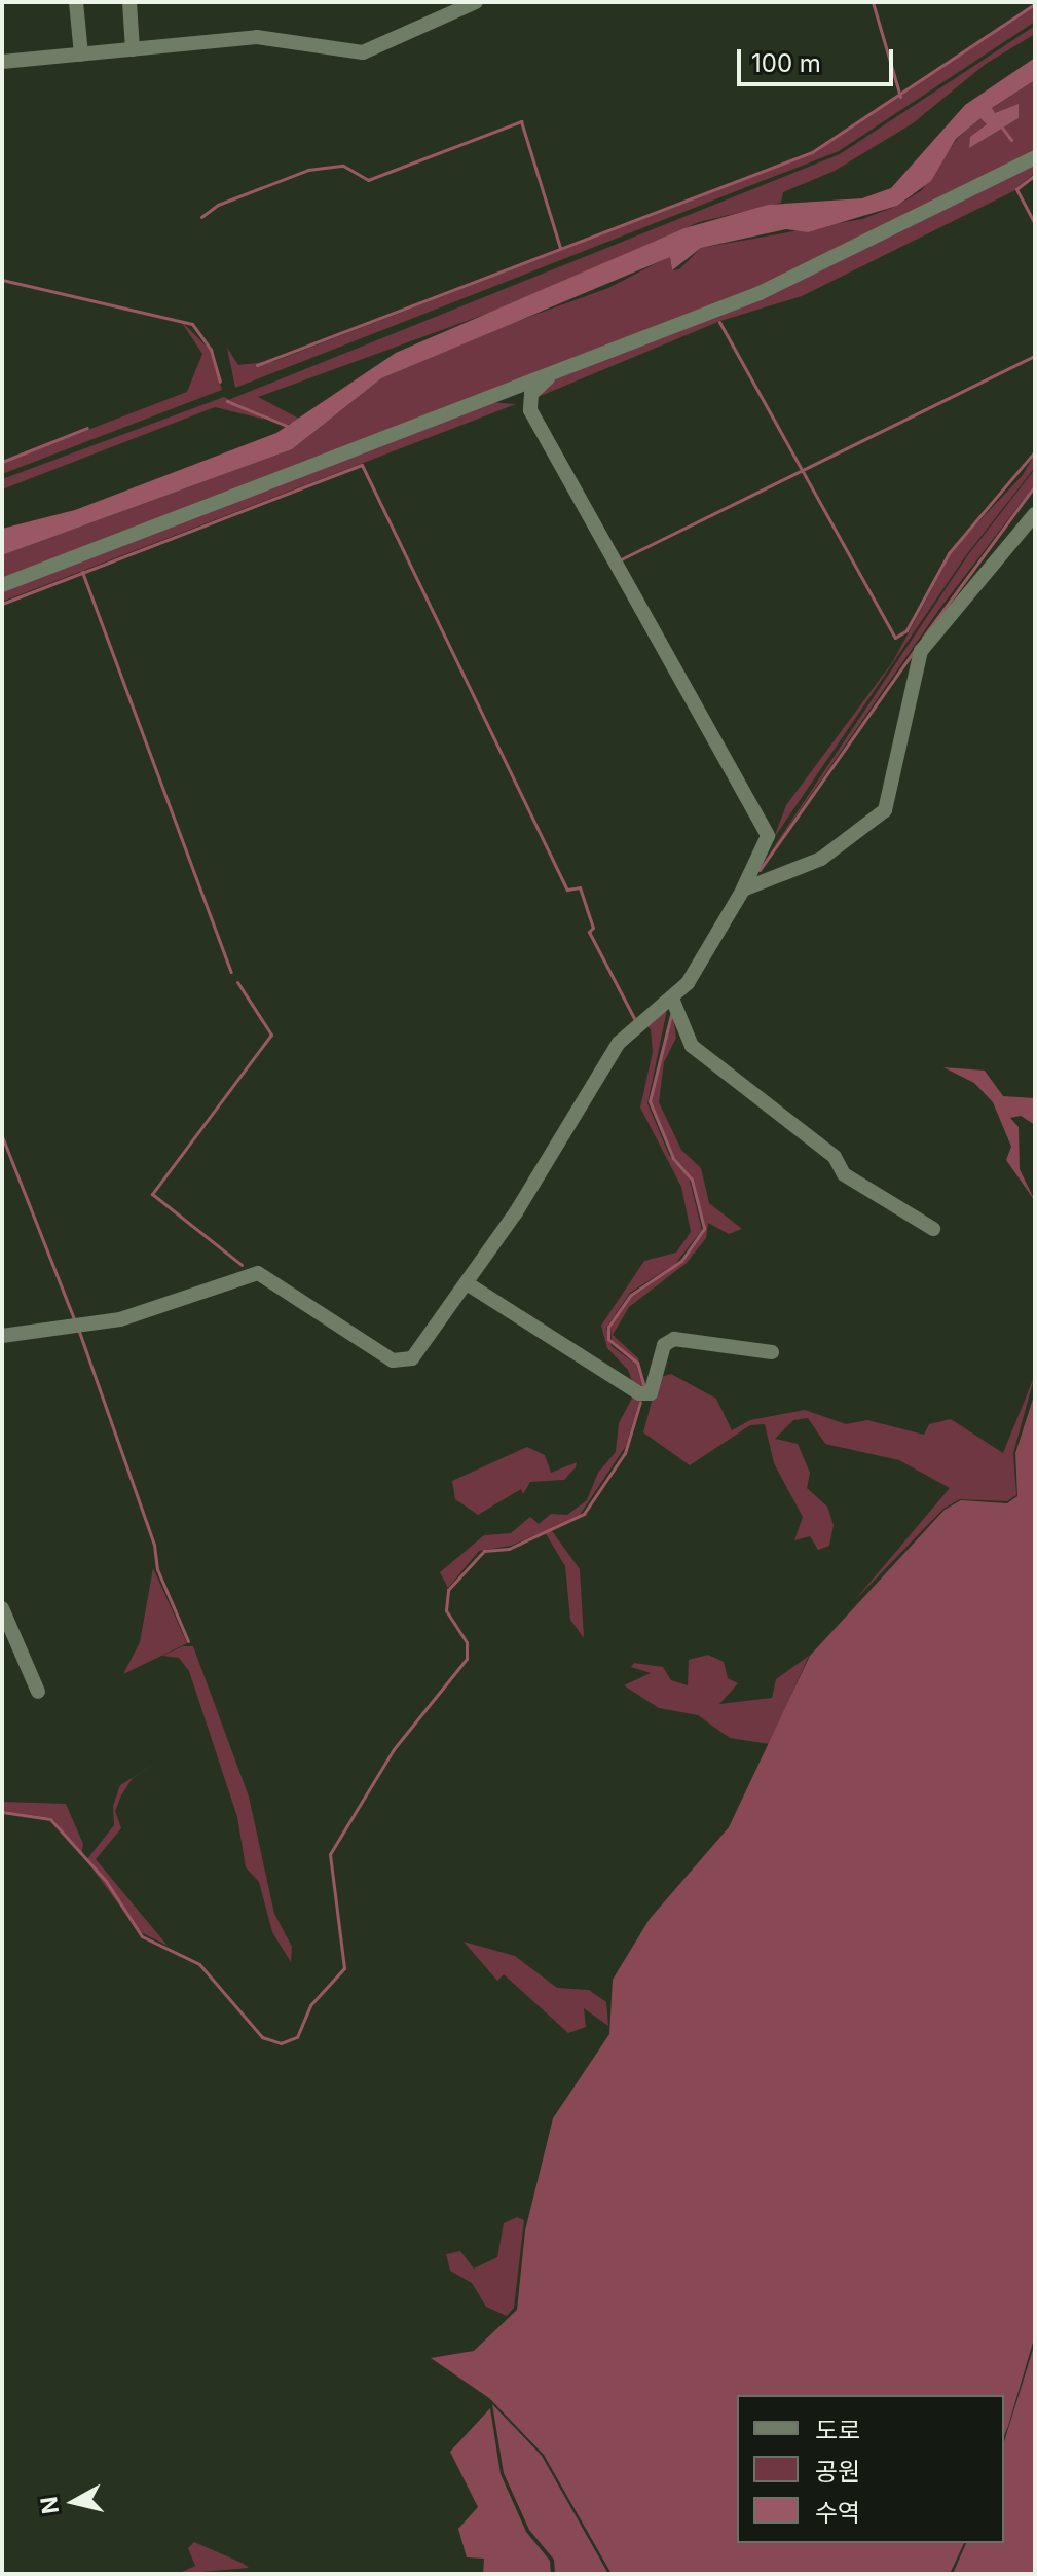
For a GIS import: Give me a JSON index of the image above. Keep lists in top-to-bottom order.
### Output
{
  "legend": ["도로", "공원", "수역"],
  "scale_bar": "100 m",
  "north": "left"
}
